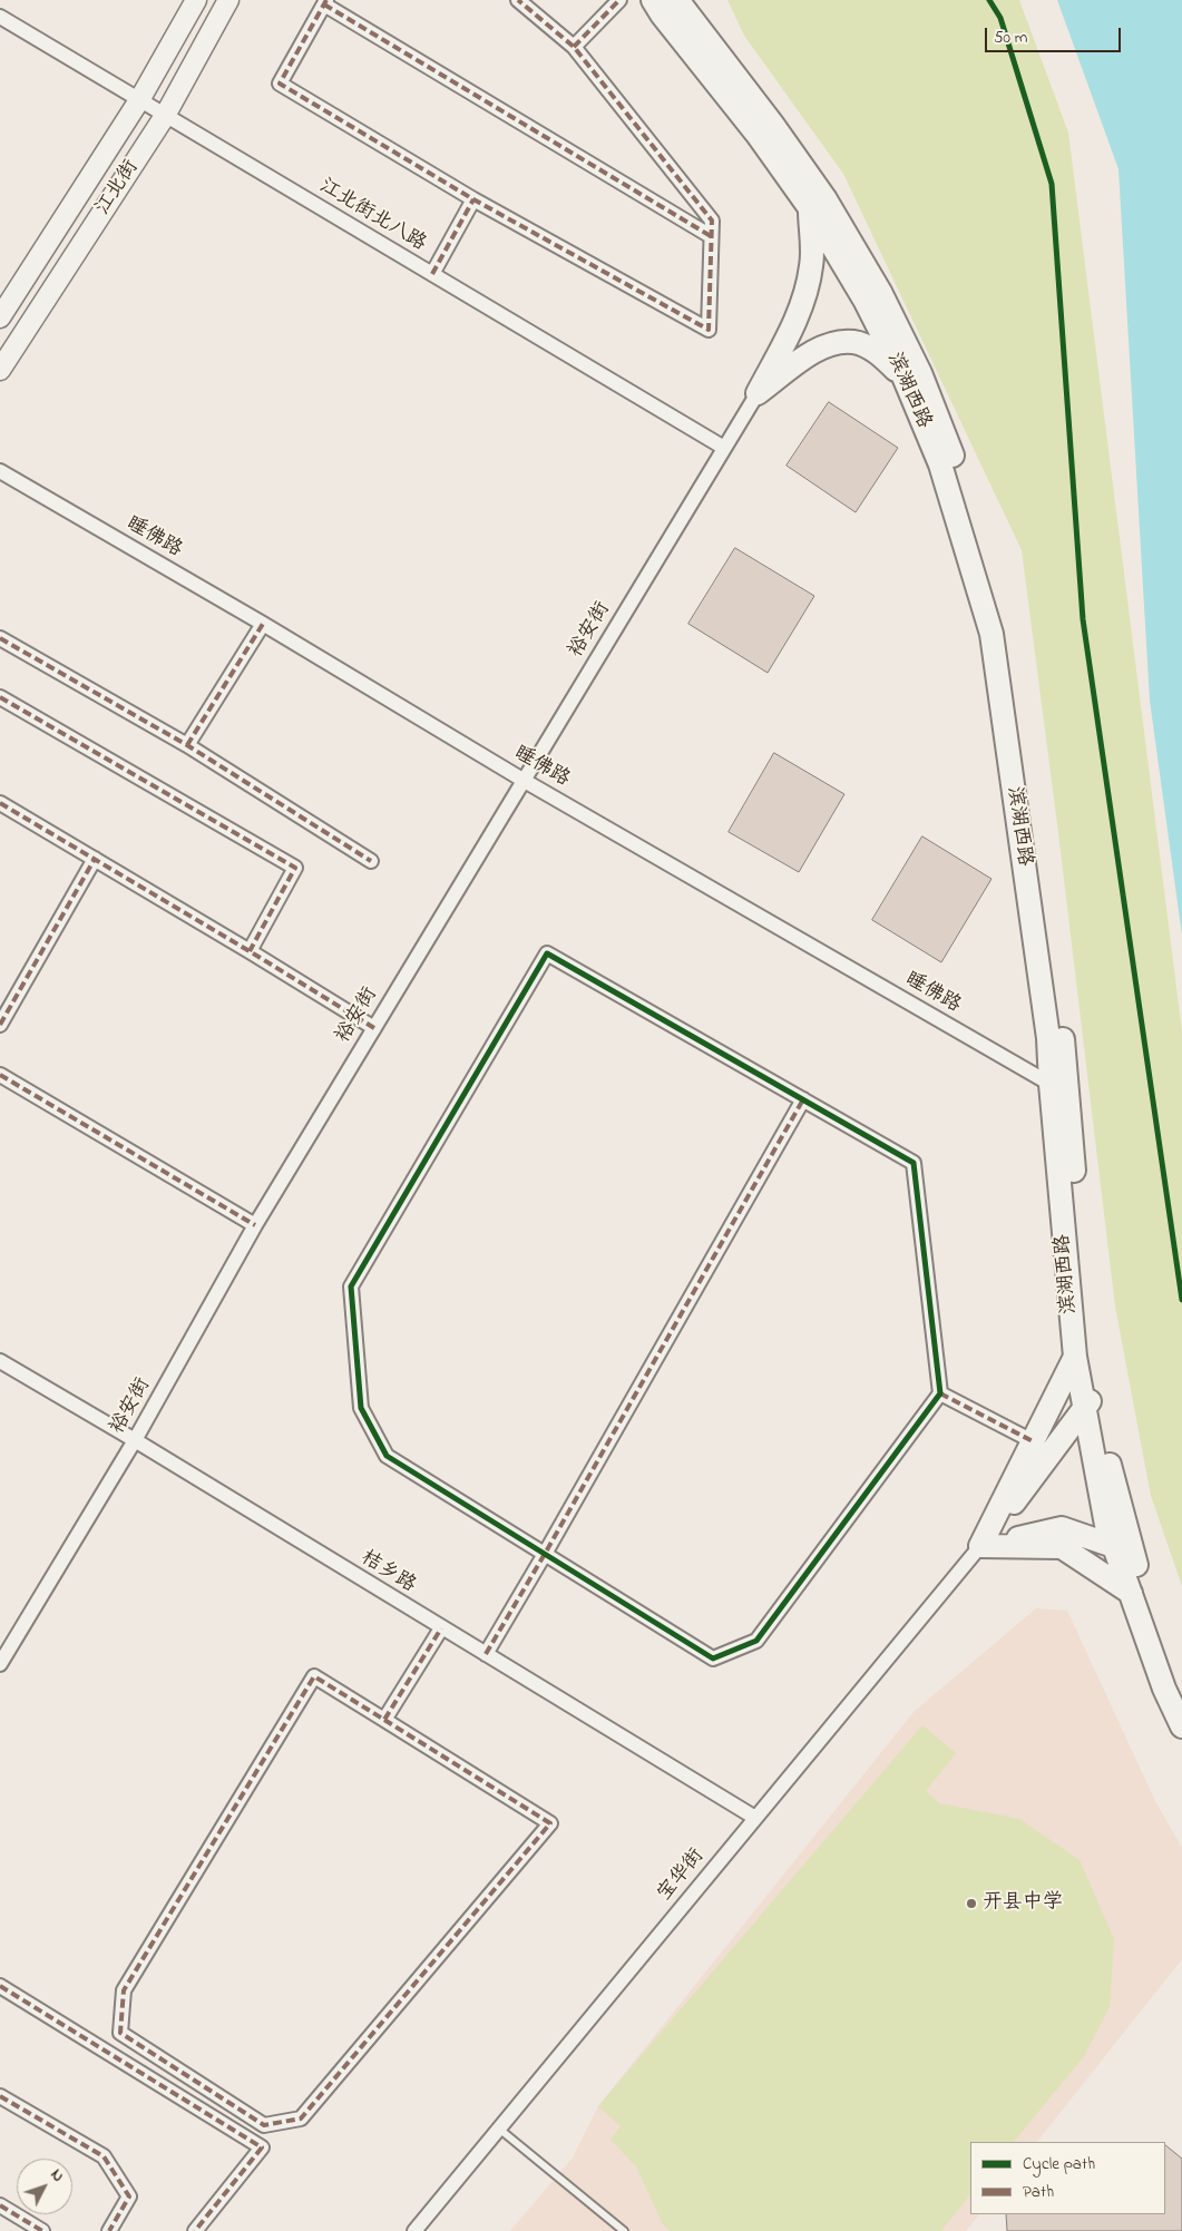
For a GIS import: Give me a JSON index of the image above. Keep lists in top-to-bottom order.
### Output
{
  "streets": {
    "main road": ["江北街", "滨湖西路"],
    "street": [
      "江北街北八路",
      "睡佛路",
      "裕安街",
      "桔乡路",
      "宝华街"
    ]
  },
  "crossings": [
    ["江北街", "江北街北八路"],
    ["江北街北八路", "裕安街"],
    ["滨湖西路", "睡佛路"],
    ["睡佛路", "裕安街"],
    ["裕安街", "桔乡路"],
    ["桔乡路", "宝华街"]
  ],
  "places": ["开县中学"],
  "legend": ["Cycle path", "Path"],
  "scale_bar": "50 m",
  "north": "top right"
}
